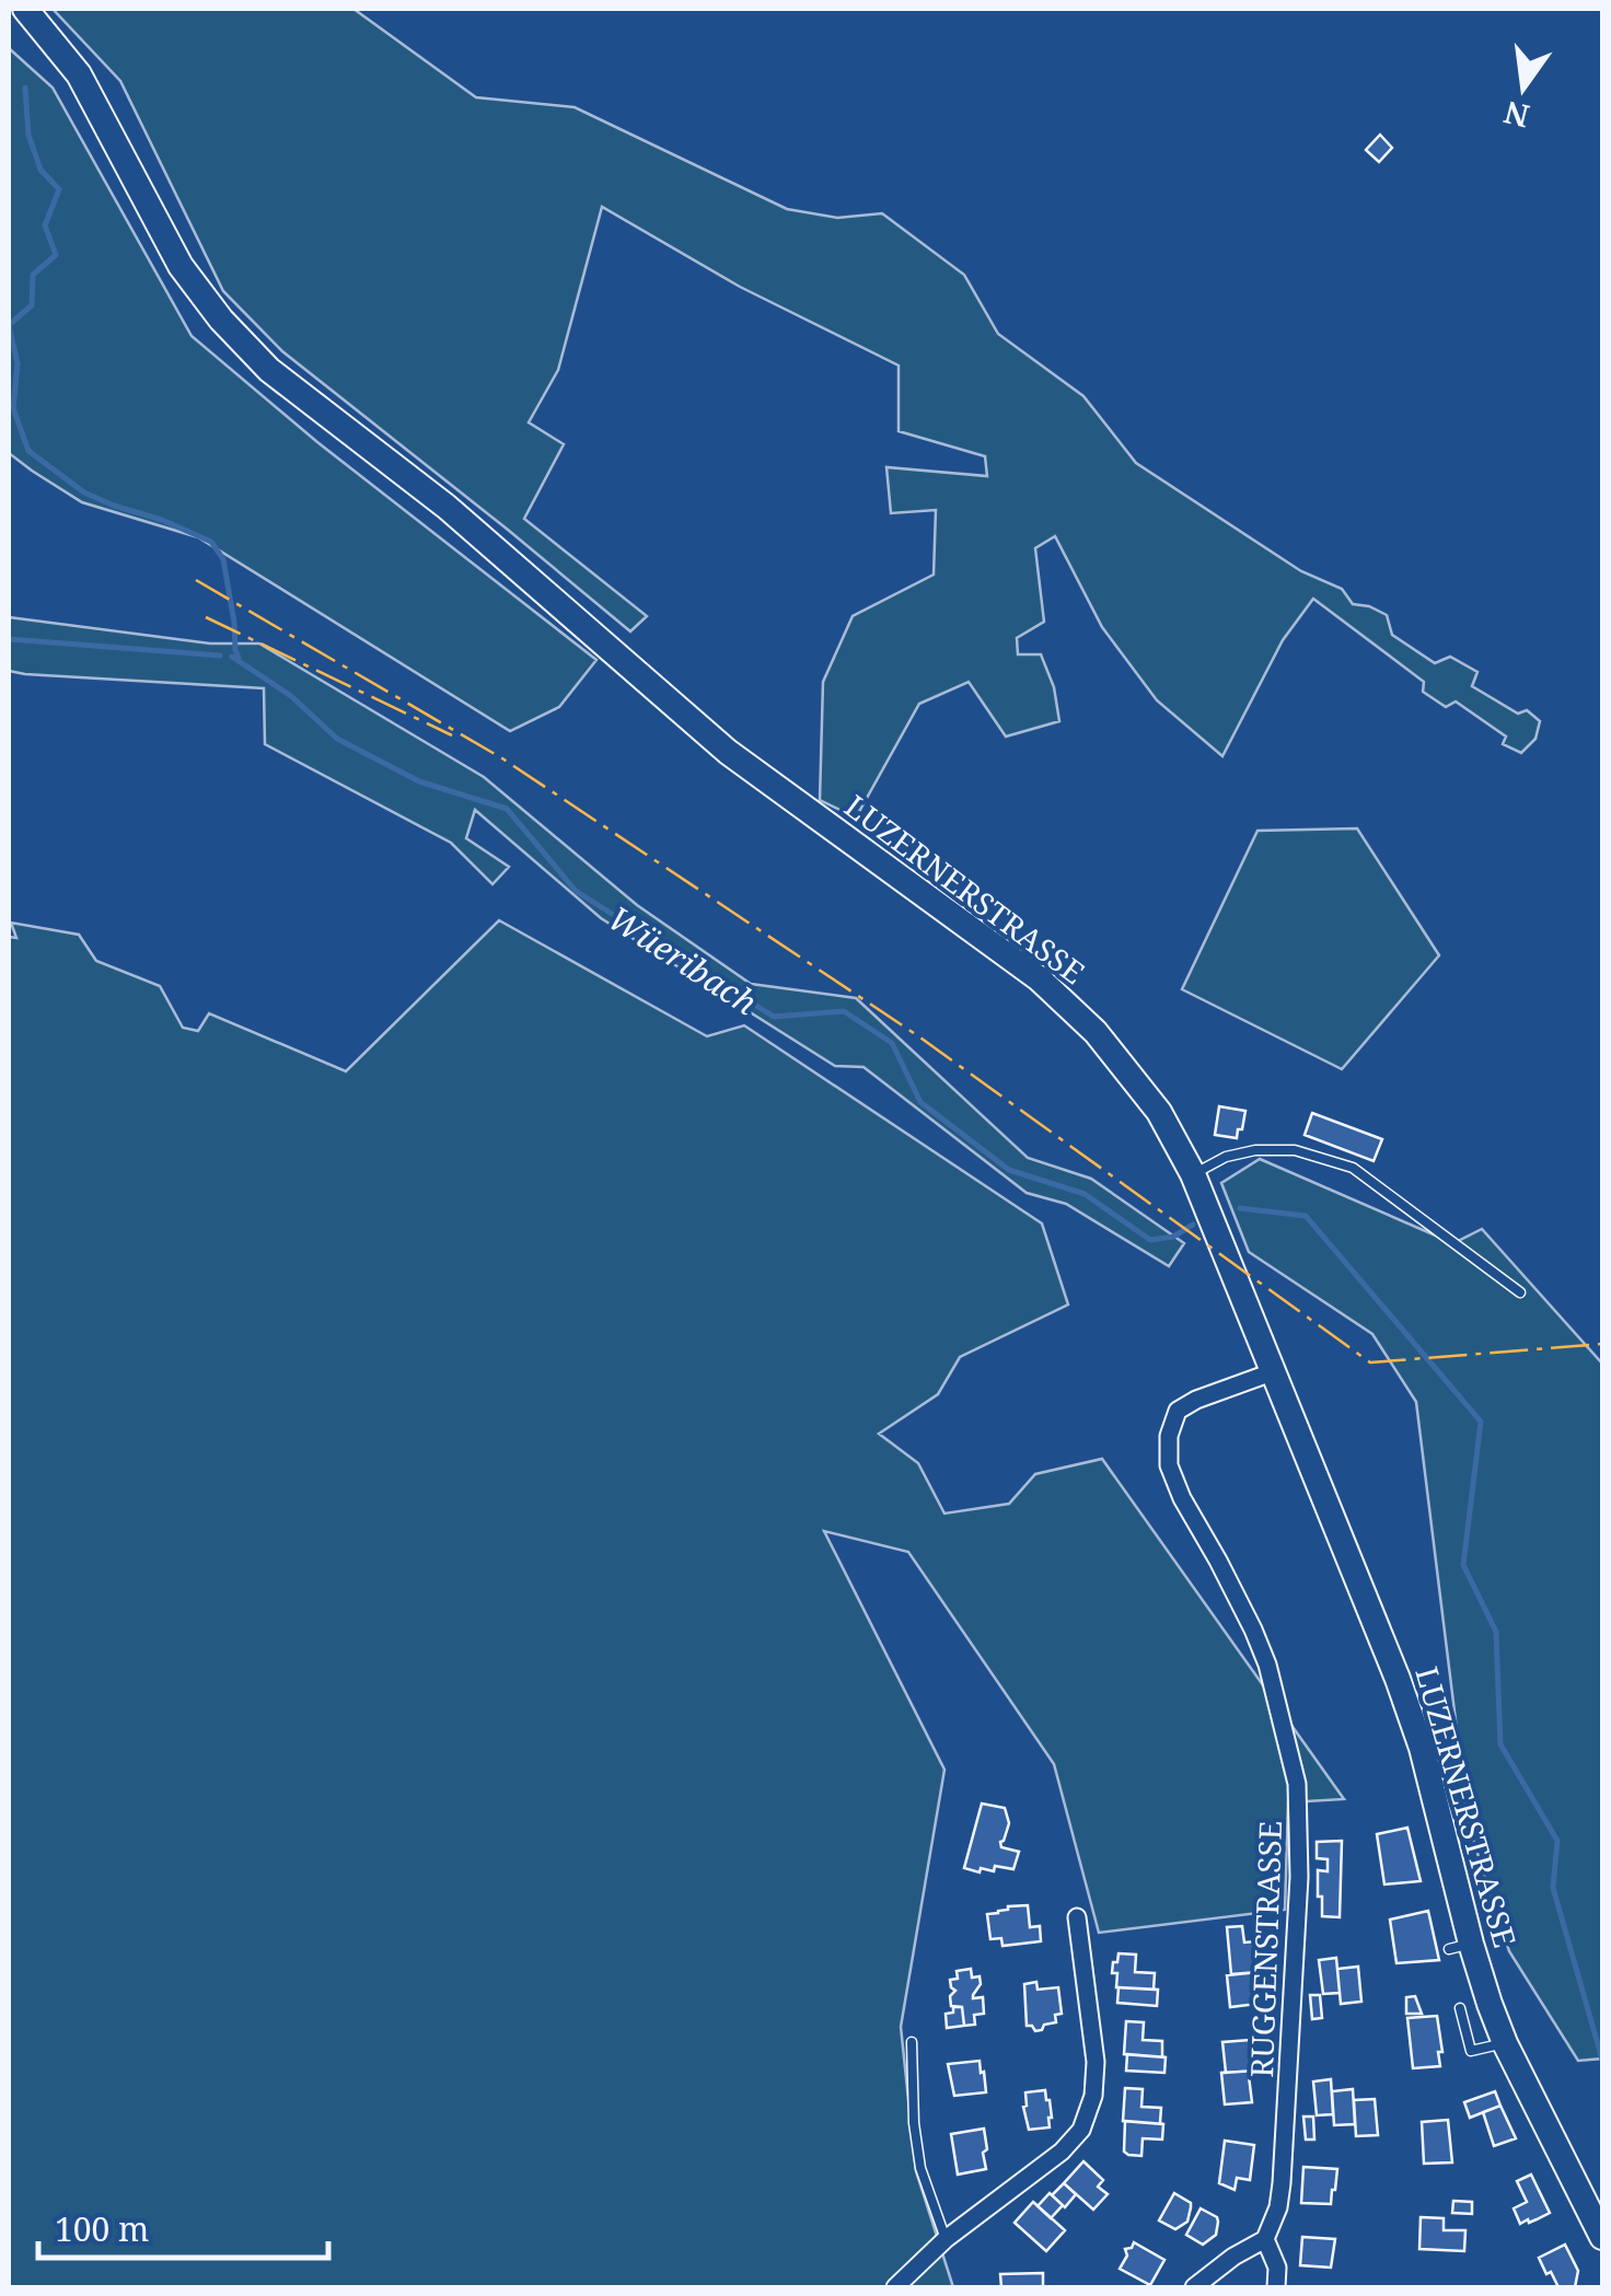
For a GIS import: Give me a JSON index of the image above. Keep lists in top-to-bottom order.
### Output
{
  "streets": {
    "main road": ["LUZERNERSTRASSE"],
    "street": ["RUGGENSTRASSE"]
  },
  "crossings": [
    ["LUZERNERSTRASSE", "RUGGENSTRASSE"]
  ],
  "water": ["Wüeribach"],
  "scale_bar": "100 m",
  "north": "bottom"
}
